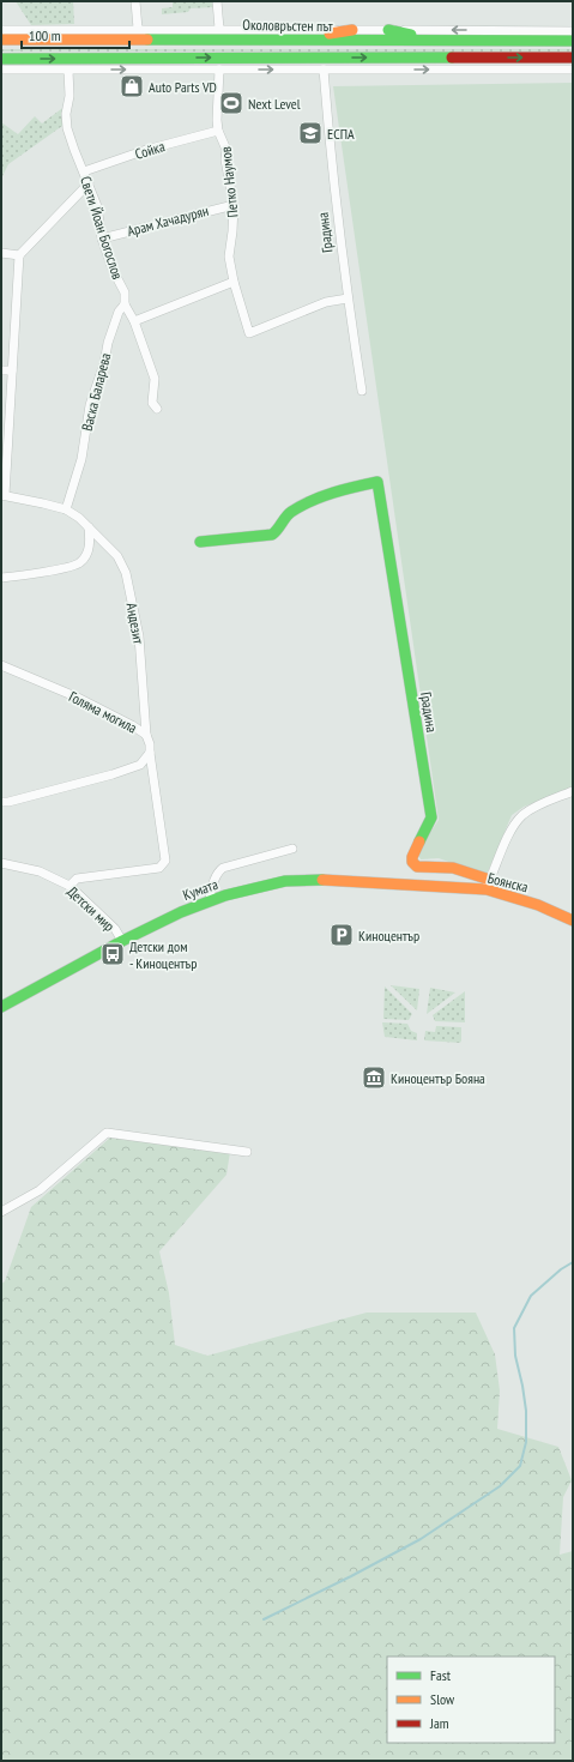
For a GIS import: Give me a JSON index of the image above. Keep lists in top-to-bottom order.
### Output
{
  "streets": {
    "main road": [
      "Околовръстен път",
      "Градина",
      "Боянска",
      "Кумата"
    ],
    "street": [
      "Сойка",
      "Петко Наумов",
      "Арам Хачадурян",
      "Свети Йоан Богослов",
      "Васка Баларева",
      "Андезит",
      "Голяма могила",
      "Детски мир"
    ]
  },
  "crossings": [
    ["Сойка", "Петко Наумов"],
    ["Сойка", "Свети Йоан Богослов"],
    ["Петко Наумов", "Арам Хачадурян"],
    ["Петко Наумов", "Градина"],
    ["Арам Хачадурян", "Свети Йоан Богослов"],
    ["Свети Йоан Богослов", "Васка Баларева"],
    ["Градина", "Боянска"],
    ["Андезит", "Голяма могила"],
    ["Боянска", "Кумата"],
    ["Кумата", "Детски мир"]
  ],
  "places": {
    "shop": ["Auto Parts VD"],
    "sports": ["Next Level"],
    "school or university": ["ЕСПА"],
    "parking": ["Киноцентър"],
    "bus stop": ["Детски дом - Киноцентър"],
    "museum": ["Киноцентър Бояна"]
  },
  "legend": ["Fast", "Slow", "Jam"],
  "scale_bar": "100 m"
}
